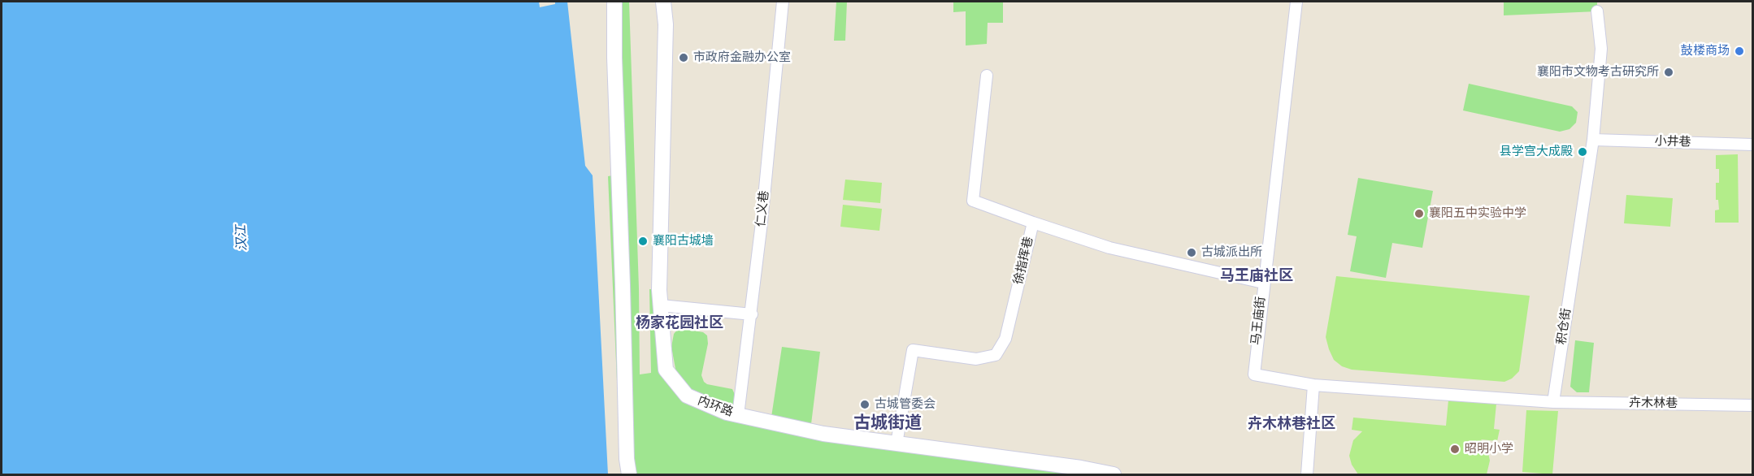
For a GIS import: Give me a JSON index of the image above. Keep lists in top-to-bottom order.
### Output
{
  "streets": {
    "street": [
      "小井巷",
      "仁义巷",
      "徐指挥巷",
      "马王庙街",
      "积仓街",
      "卉木林巷",
      "内环路"
    ]
  },
  "crossings": [
    ["小井巷", "积仓街"],
    ["仁义巷", "内环路"],
    ["徐指挥巷", "马王庙街"],
    ["徐指挥巷", "内环路"],
    ["积仓街", "卉木林巷"]
  ],
  "districts": [
    "马王庙社区",
    "杨家花园社区",
    "古城街道",
    "卉木林巷社区"
  ],
  "water": ["汉江"],
  "places": [
    "鼓楼商场",
    "市政府金融办公室",
    "襄阳市文物考古研究所",
    "县学宫大成殿",
    "襄阳五中实验中学",
    "襄阳古城墙",
    "古城派出所",
    "古城管委会",
    "昭明小学"
  ]
}
